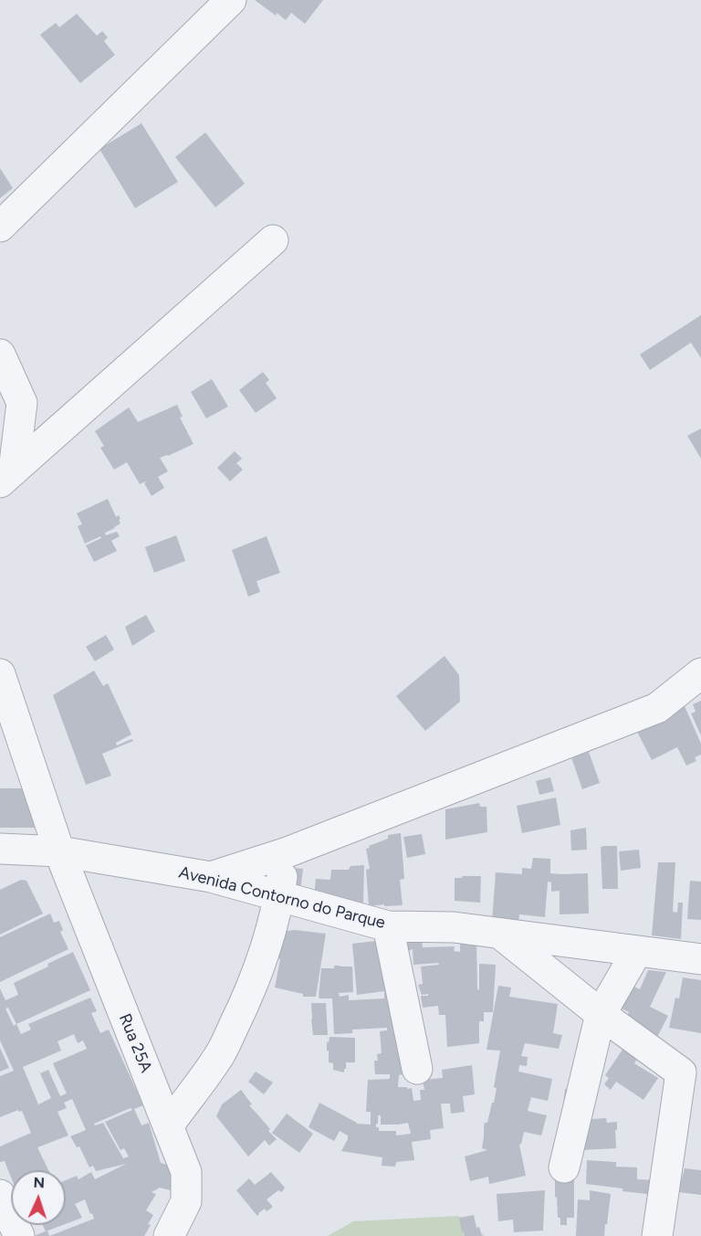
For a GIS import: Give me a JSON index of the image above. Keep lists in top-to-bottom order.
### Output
{
  "streets": {
    "street": ["Avenida Contorno do Parque", "Rua 25A"]
  },
  "crossings": [
    ["Avenida Contorno do Parque", "Rua 25A"]
  ],
  "north": "top"
}
